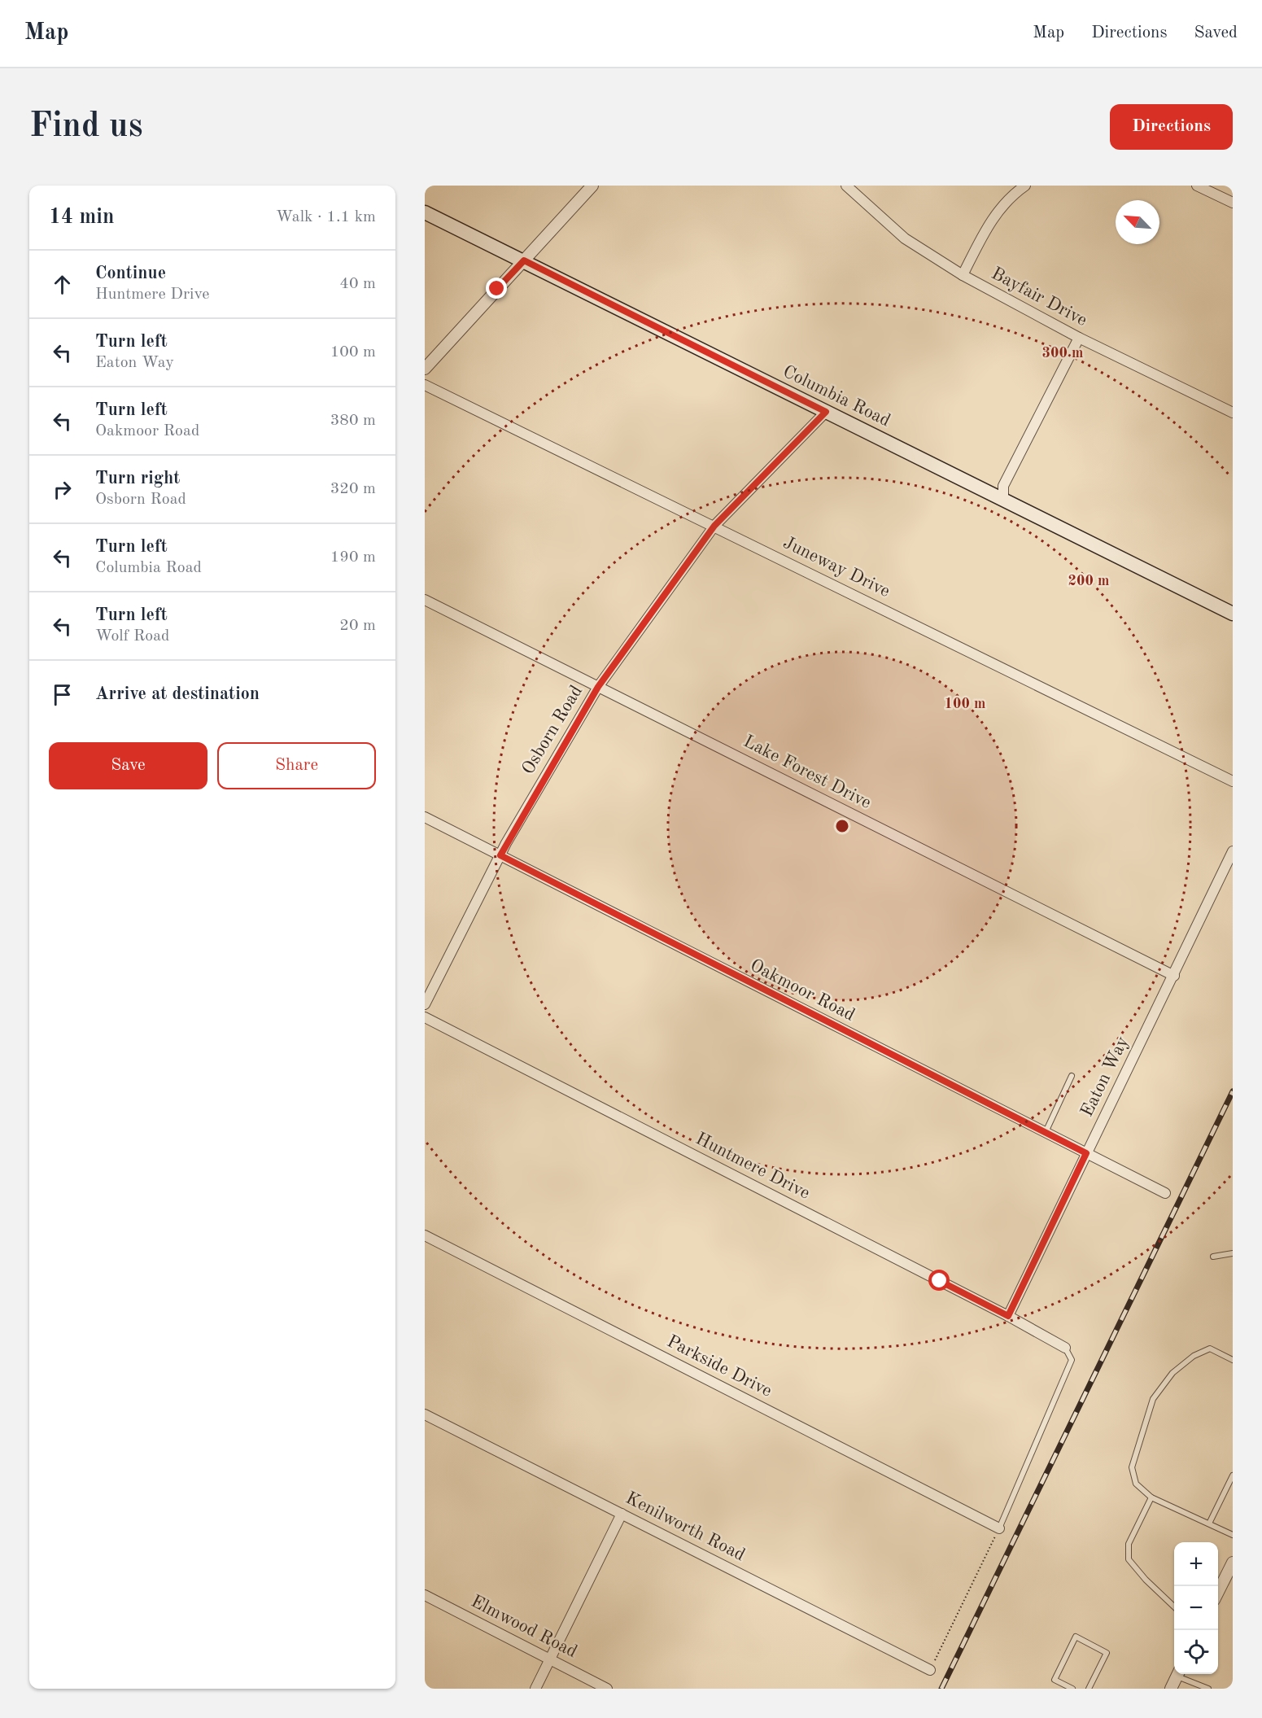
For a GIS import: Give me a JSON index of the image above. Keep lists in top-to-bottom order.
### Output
{
  "streets": {
    "main road": ["Columbia Road"],
    "street": [
      "Bayfair Drive",
      "Juneway Drive",
      "Osborn Road",
      "Lake Forest Drive",
      "Oakmoor Road",
      "Eaton Way",
      "Huntmere Drive",
      "Parkside Drive",
      "Kenilworth Road",
      "Elmwood Road"
    ]
  },
  "crossings": [
    ["Columbia Road", "Osborn Road"],
    ["Juneway Drive", "Osborn Road"],
    ["Osborn Road", "Lake Forest Drive"],
    ["Osborn Road", "Oakmoor Road"],
    ["Lake Forest Drive", "Eaton Way"],
    ["Oakmoor Road", "Eaton Way"],
    ["Eaton Way", "Huntmere Drive"]
  ],
  "north": "top left",
  "page": {
    "header": "Map",
    "nav": ["Map", "Directions", "Saved"],
    "buttons": [
      "Directions",
      ["Save", "Share"]
    ],
    "title": "Find us",
    "heading": ["14 min", "Walk · 1.1 km"],
    "list": [
      ["Continue", "Huntmere Drive", "40 m"],
      ["Turn left", "Eaton Way", "100 m"],
      ["Turn left", "Oakmoor Road", "380 m"],
      ["Turn right", "Osborn Road", "320 m"],
      ["Turn left", "Columbia Road", "190 m"],
      ["Turn left", "Wolf Road", "20 m"],
      "Arrive at destination"
    ],
    "map_buttons": ["+", "−"]
  },
  "rings": ["300 m", "200 m", "100 m"]
}
